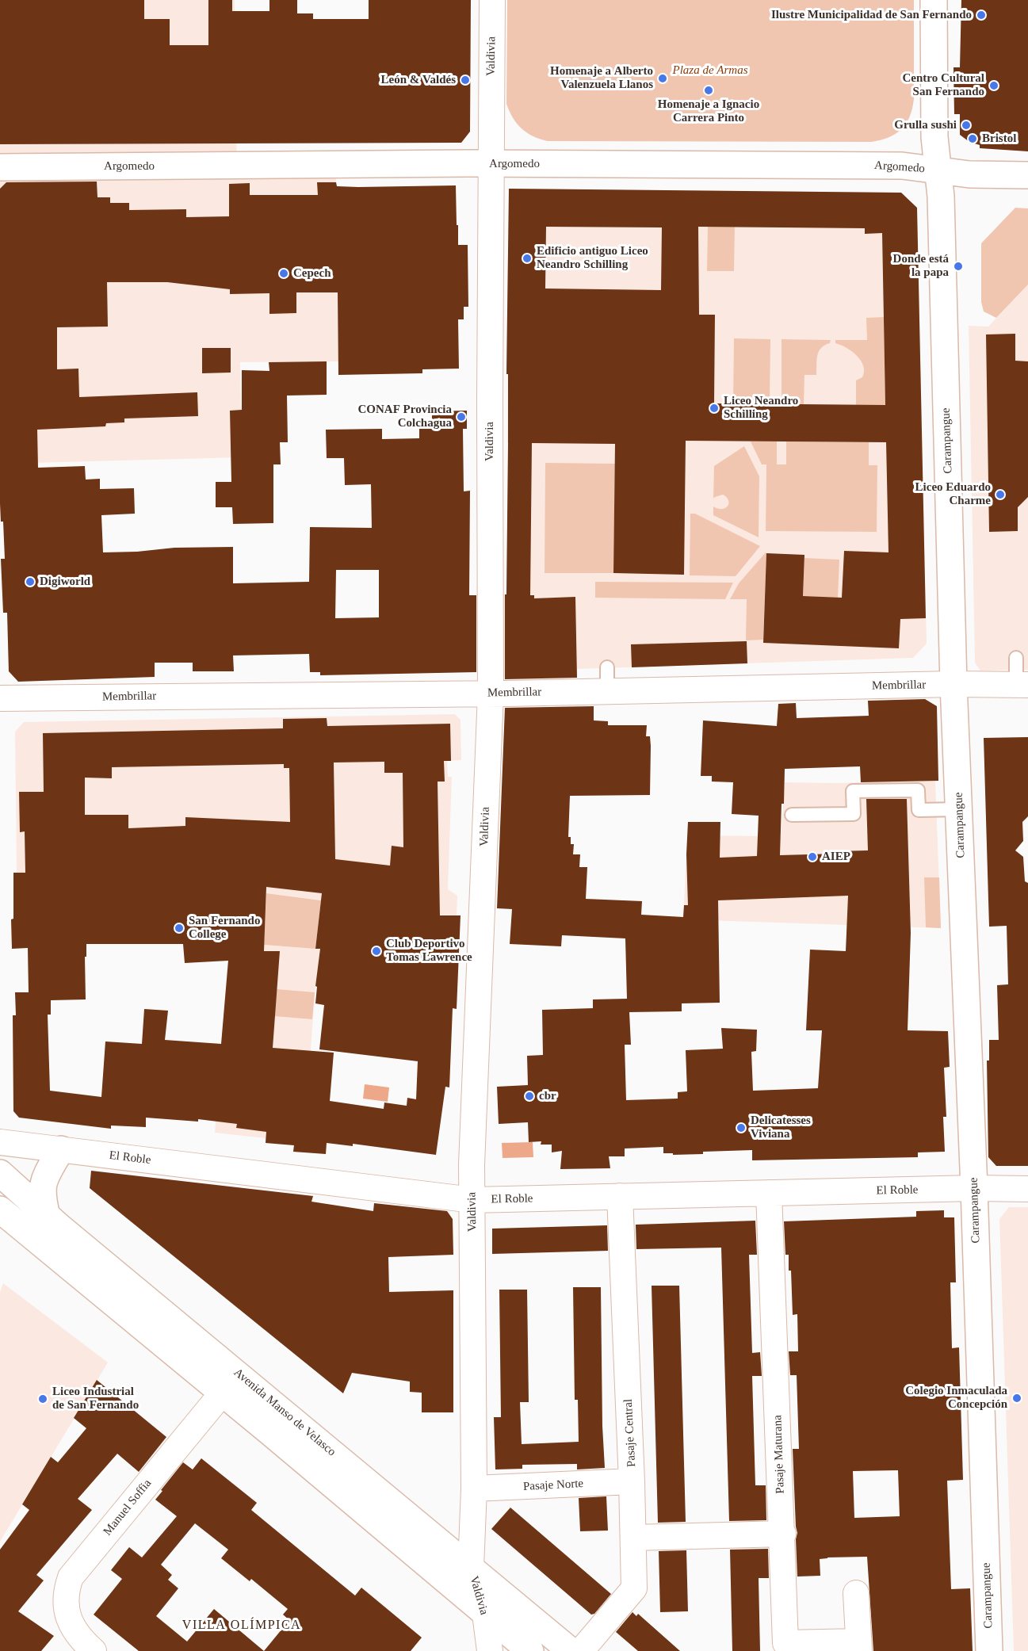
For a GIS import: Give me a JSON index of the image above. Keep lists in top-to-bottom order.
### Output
{
  "streets": {
    "street": [
      "Valdivia",
      "Argomedo",
      "Carampangue",
      "Membrillar",
      "El Roble",
      "Avenida Manso de Velasco",
      "Pasaje Central",
      "Pasaje Maturana",
      "Pasaje Norte",
      "Manuel Soffia"
    ]
  },
  "crossings": [
    ["Valdivia", "Argomedo"],
    ["Valdivia", "Membrillar"],
    ["Valdivia", "El Roble"],
    ["Valdivia", "Avenida Manso de Velasco"],
    ["Valdivia", "Pasaje Norte"],
    ["Argomedo", "Carampangue"],
    ["Carampangue", "Membrillar"],
    ["Carampangue", "El Roble"],
    ["El Roble", "Pasaje Central"],
    ["El Roble", "Pasaje Maturana"],
    ["Avenida Manso de Velasco", "Manuel Soffia"],
    ["Pasaje Central", "Pasaje Norte"]
  ],
  "districts": ["VILLA OLÍMPICA"],
  "parks": ["Plaza de Armas"],
  "places": [
    "Ilustre Municipalidad de San Fernando",
    "Homenaje a Alberto Valenzuela Llanos",
    "León & Valdés",
    "Centro Cultural San Fernando",
    "Homenaje a Ignacio Carrera Pinto",
    "Grulla sushi",
    "Bristol",
    "Edificio antiguo Liceo Neandro Schilling",
    "Donde está la papa",
    "Cepech",
    "Liceo Neandro Schilling",
    "CONAF Provincia Colchagua",
    "Liceo Eduardo Charme",
    "Digiworld",
    "AIEP",
    "San Fernando College",
    "Club Deportivo Tomas Lawrence",
    "cbr",
    "Delicatesses Viviana",
    "Colegio Inmaculada Concepción",
    "Liceo Industrial de San Fernando"
  ]
}
